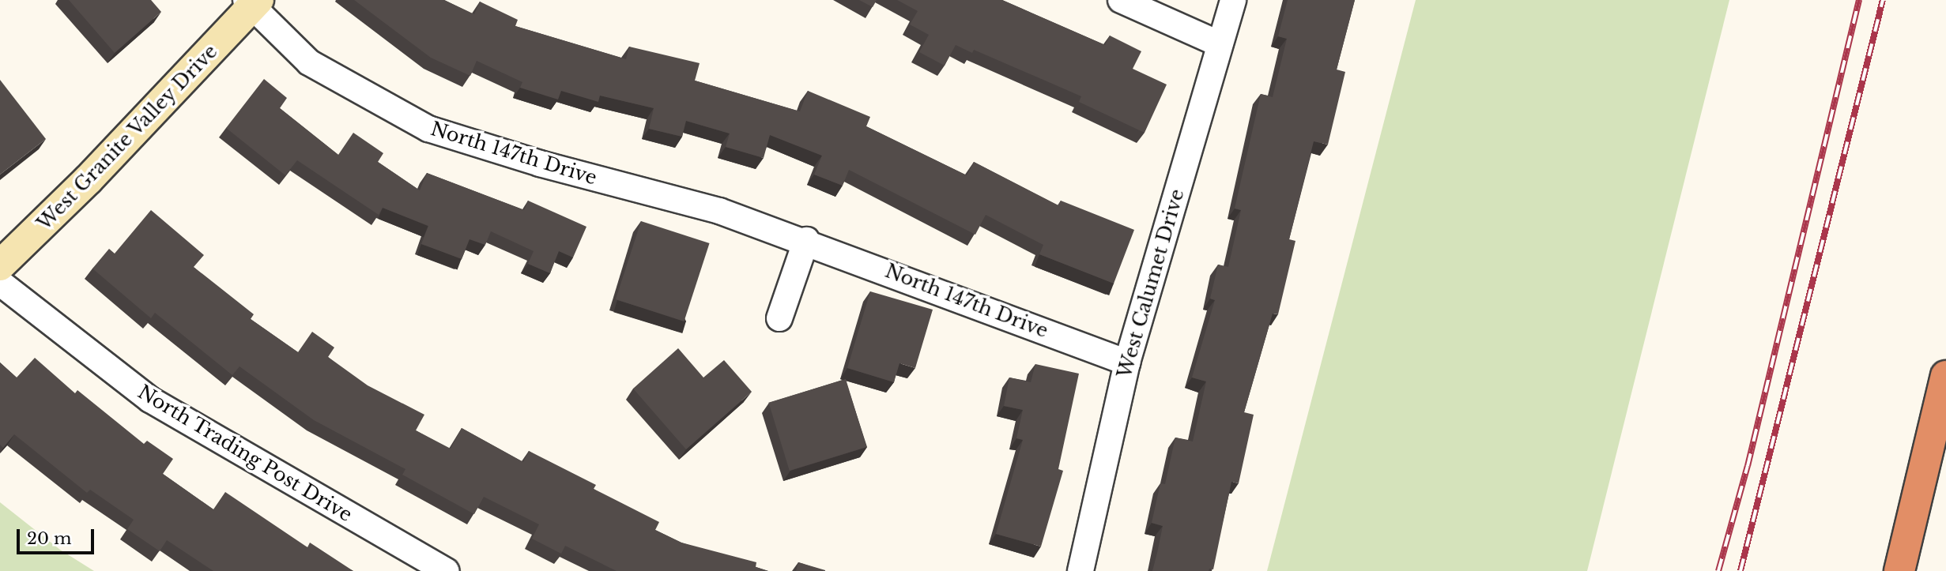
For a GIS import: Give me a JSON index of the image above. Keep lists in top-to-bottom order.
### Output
{
  "streets": {
    "street": [
      "West Granite Valley Drive",
      "North 147th Drive",
      "West Calumet Drive",
      "North Trading Post Drive"
    ]
  },
  "crossings": [
    ["West Granite Valley Drive", "North 147th Drive"],
    ["North 147th Drive", "West Calumet Drive"]
  ],
  "scale_bar": "20 m"
}
